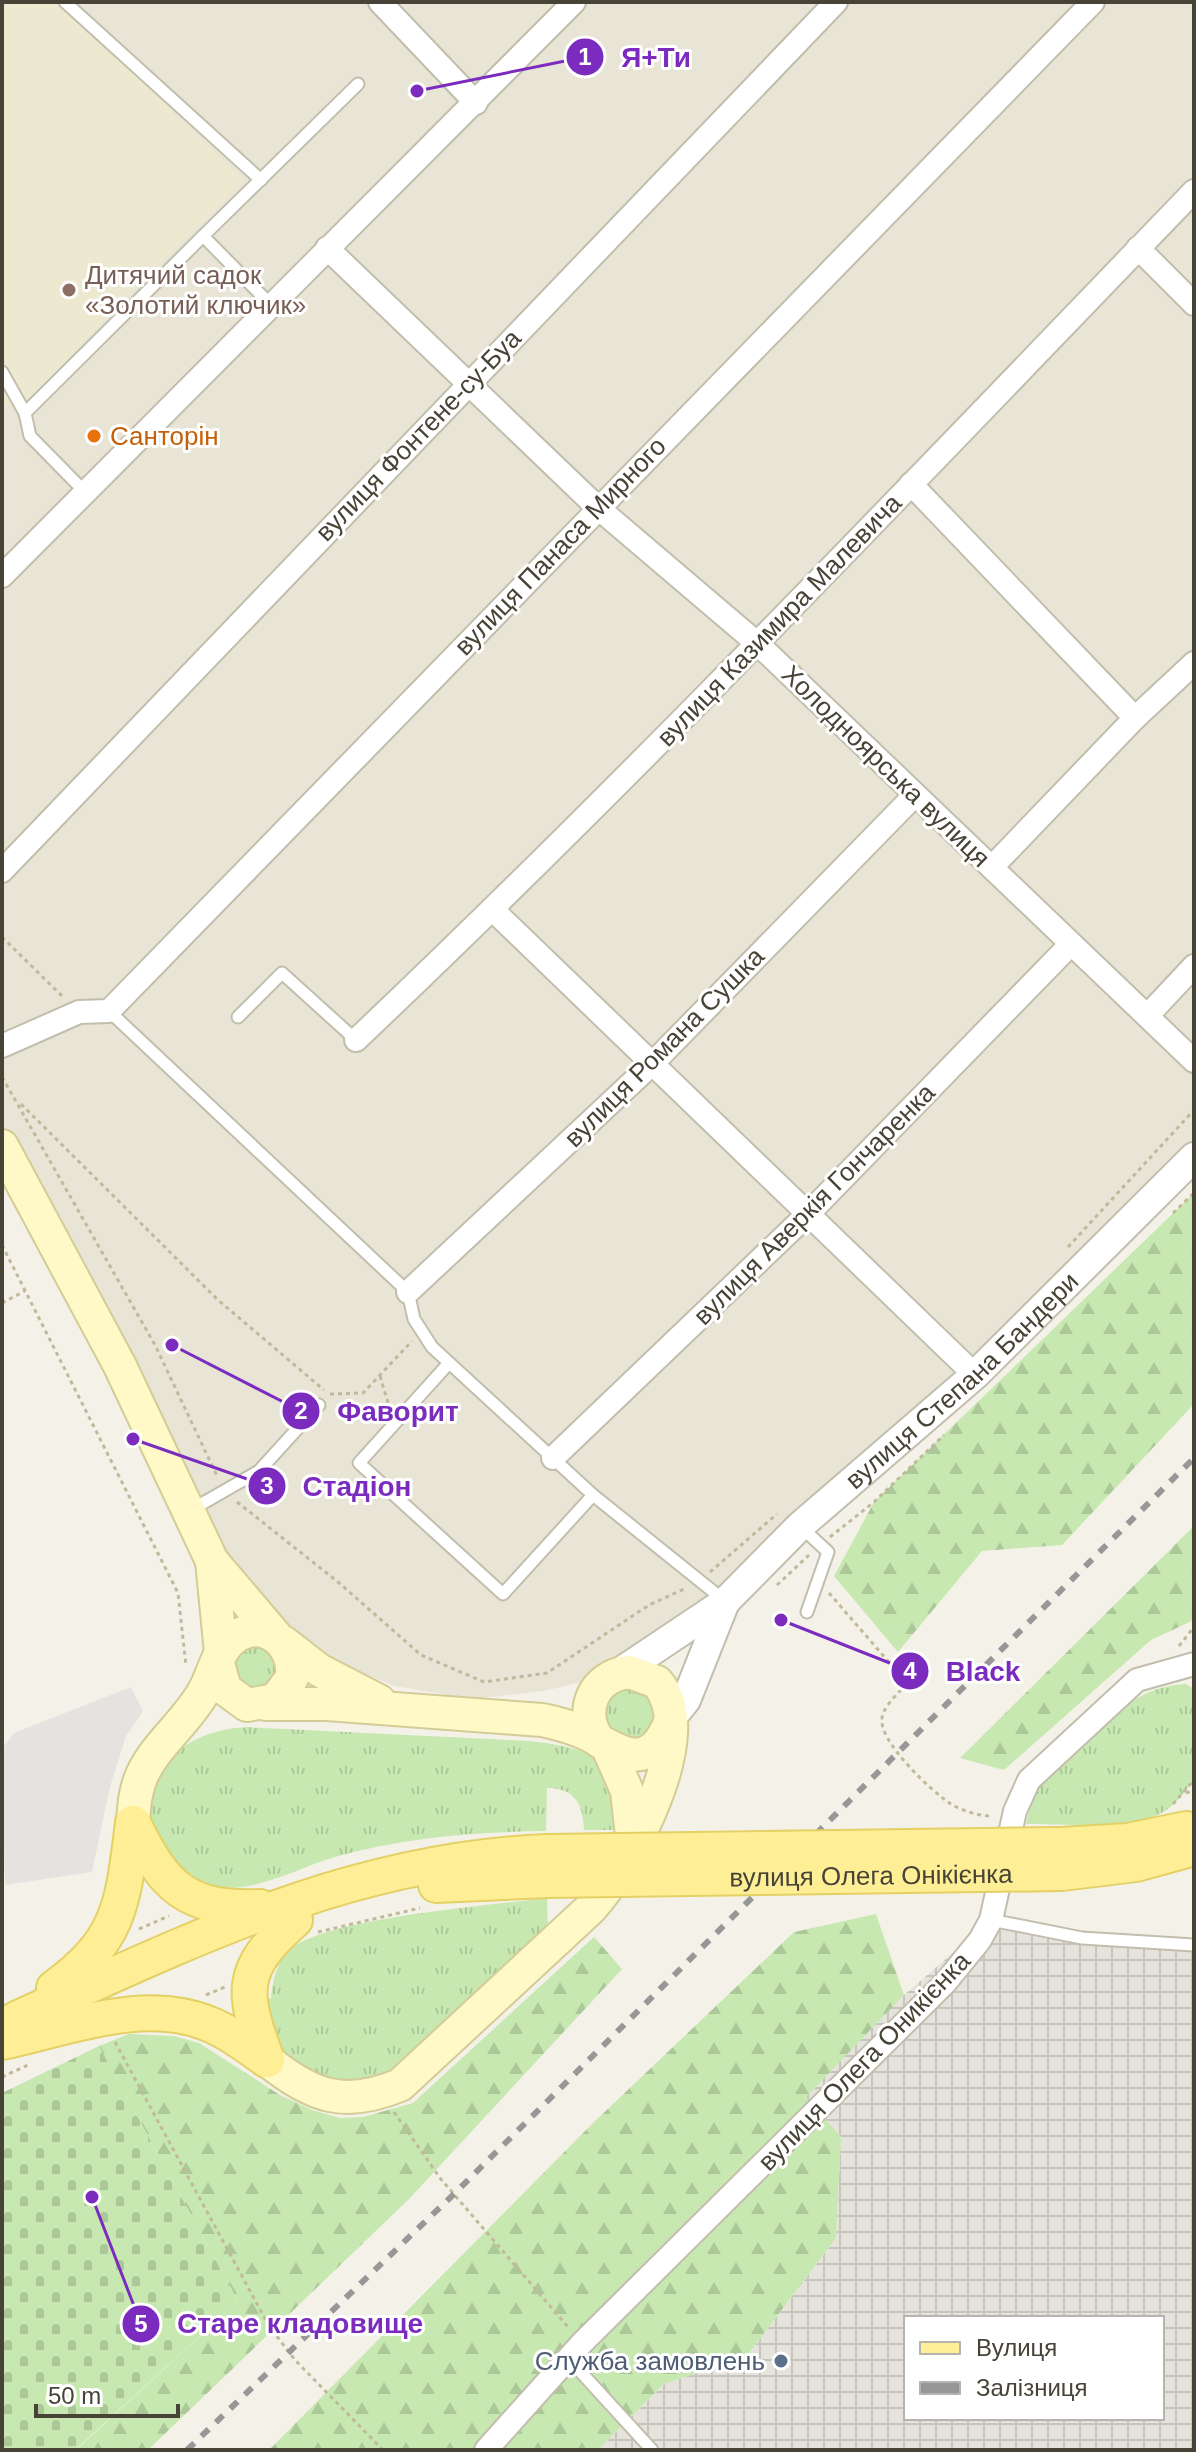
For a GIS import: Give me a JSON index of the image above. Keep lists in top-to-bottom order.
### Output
{
  "streets": {
    "main road": ["вулиця Олега Онікієнка"],
    "street": [
      "вулиця Фонтене-су-Буа",
      "вулиця Панаса Мирного",
      "вулиця Казимира Малевича",
      "Холодноярська вулиця",
      "вулиця Романа Сушка",
      "вулиця Аверкія Гончаренка",
      "вулиця Степана Бандери",
      "вулиця Олега Оникієнка"
    ]
  },
  "crossings": [
    ["вулиця Фонтене-су-Буа", "Холодноярська вулиця"],
    ["вулиця Панаса Мирного", "Холодноярська вулиця"],
    ["вулиця Казимира Малевича", "Холодноярська вулиця"],
    ["Холодноярська вулиця", "вулиця Романа Сушка"],
    ["Холодноярська вулиця", "вулиця Аверкія Гончаренка"]
  ],
  "places": [
    "Я+Ти",
    "Дитячий садок «Золотий ключик»",
    "Санторін",
    "Фаворит",
    "Стадіон",
    "Black",
    "Старе кладовище",
    "Служба замовлень"
  ],
  "legend": ["Вулиця", "Залізниця"],
  "scale_bar": "50 m"
}
